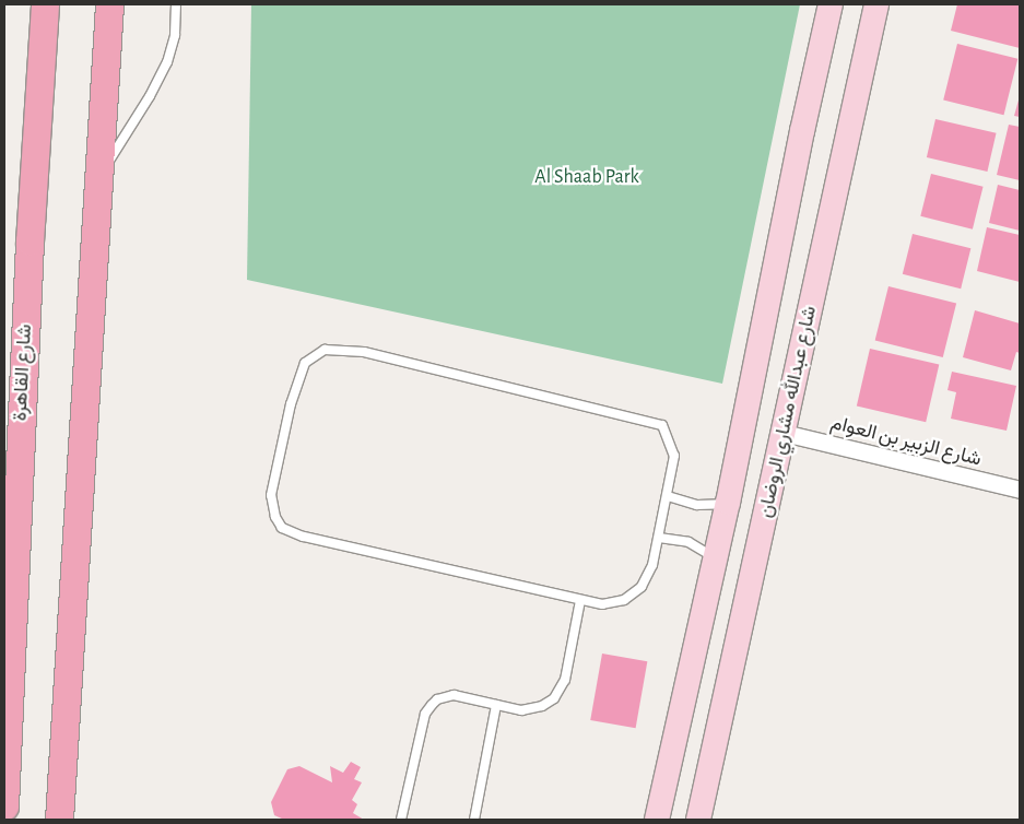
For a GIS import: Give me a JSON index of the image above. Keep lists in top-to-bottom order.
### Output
{
  "streets": {
    "main road": ["شارع القاهرة"],
    "street": ["شارع عبدالله مشاري الروضان", "شارع الزبير بن العوام"]
  },
  "crossings": [
    ["شارع عبدالله مشاري الروضان", "شارع الزبير بن العوام"]
  ],
  "parks": ["Al Shaab Park"]
}
